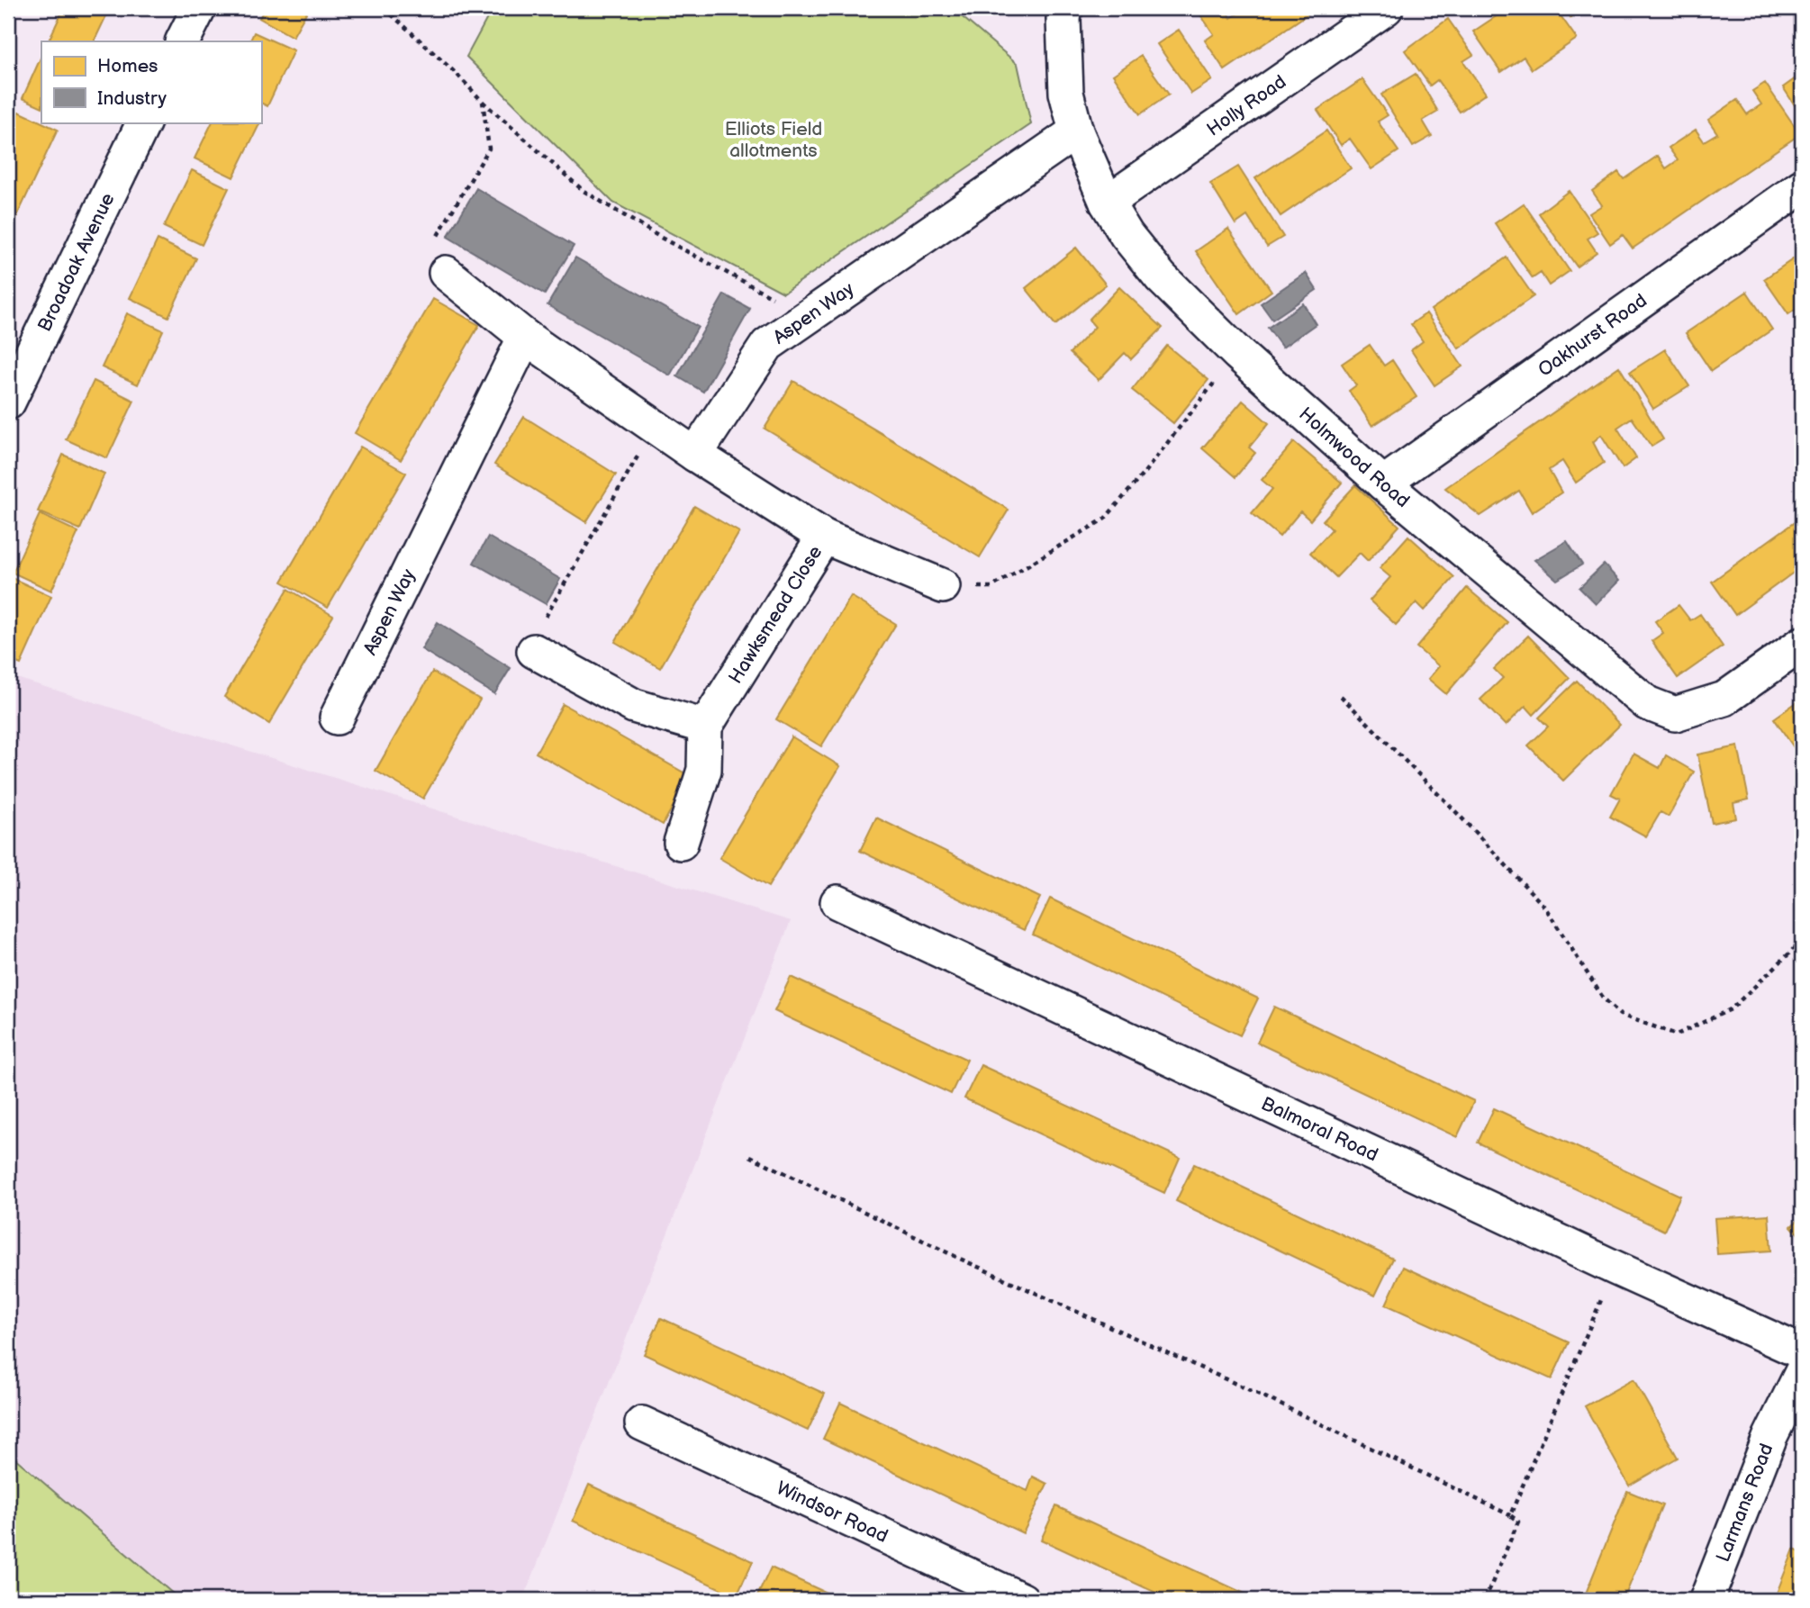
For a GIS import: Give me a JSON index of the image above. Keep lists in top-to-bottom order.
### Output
{
  "streets": {
    "street": [
      "Holly Road",
      "Broadoak Avenue",
      "Aspen Way",
      "Oakhurst Road",
      "Holmwood Road",
      "Hawksmead Close",
      "Balmoral Road",
      "Larmans Road",
      "Windsor Road"
    ]
  },
  "crossings": [
    ["Holly Road", "Holmwood Road"],
    ["Aspen Way", "Holmwood Road"],
    ["Aspen Way", "Hawksmead Close"],
    ["Oakhurst Road", "Holmwood Road"]
  ],
  "parks": ["Elliots Field allotments"],
  "legend": ["Homes", "Industry"]
}
